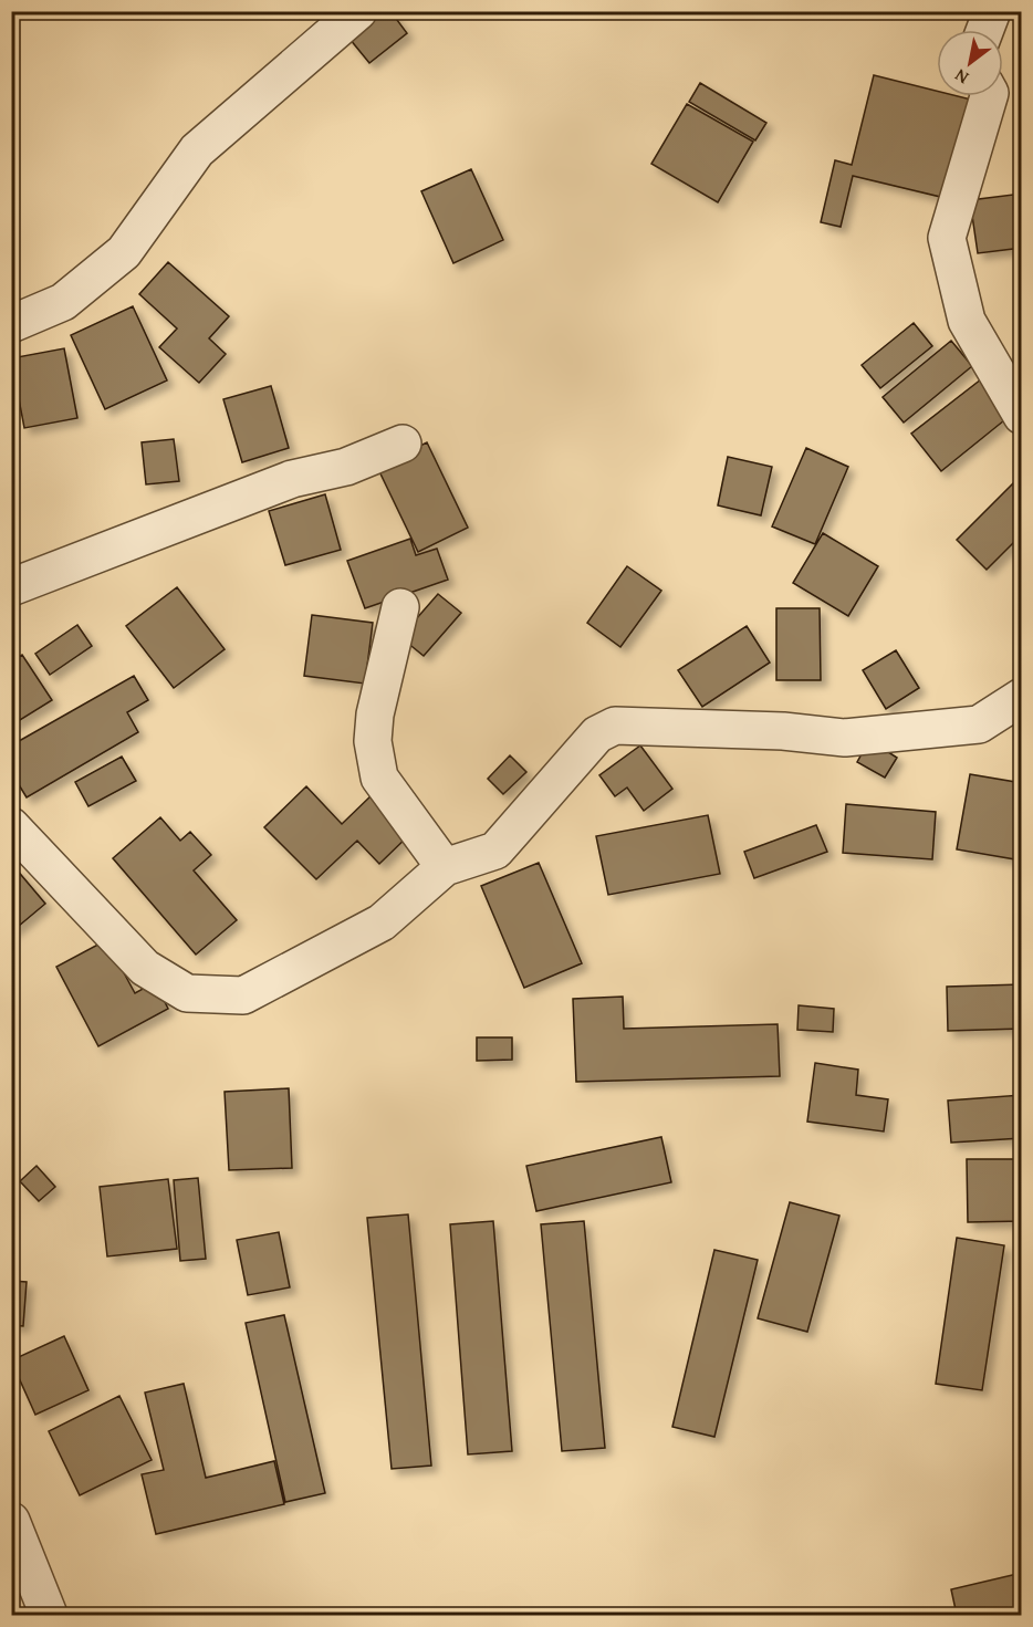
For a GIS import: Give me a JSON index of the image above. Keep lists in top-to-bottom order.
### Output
{
  "north": "bottom left"
}
